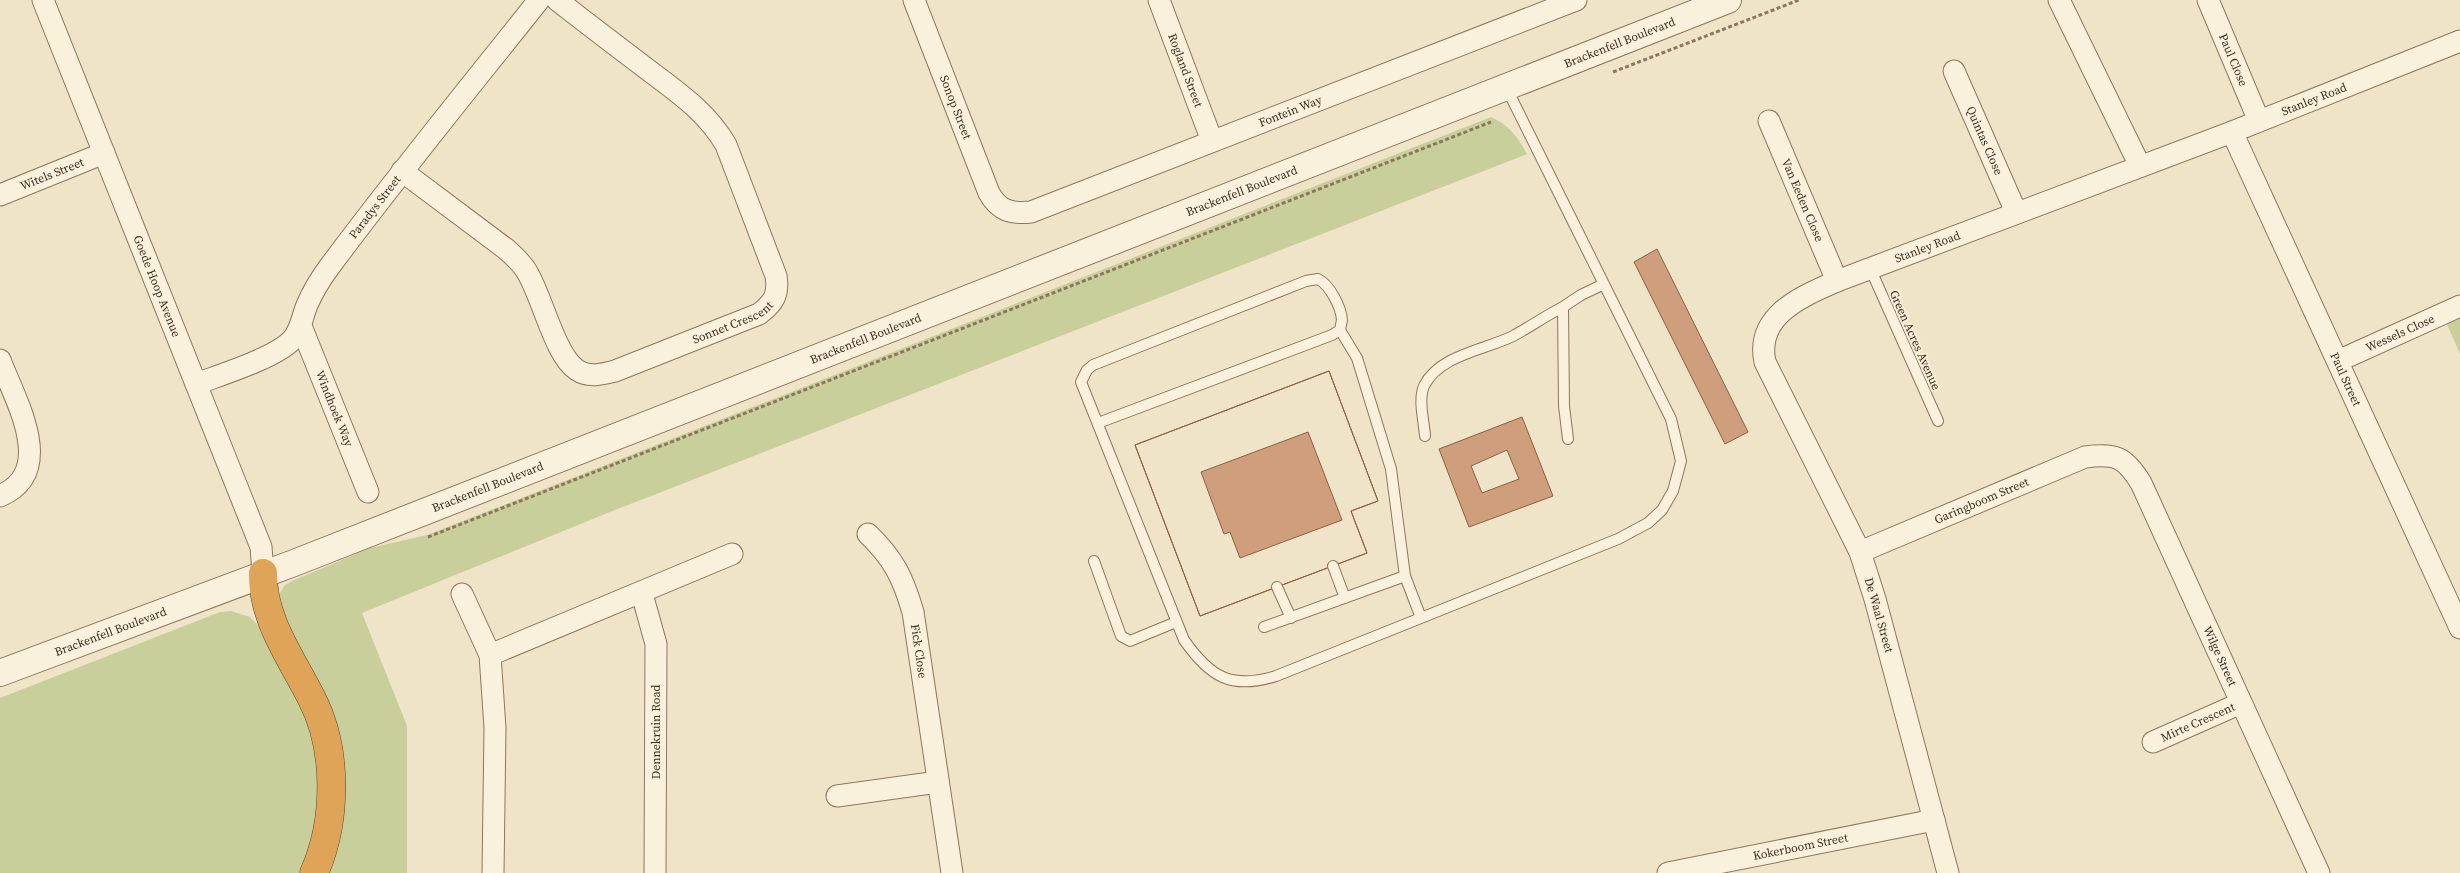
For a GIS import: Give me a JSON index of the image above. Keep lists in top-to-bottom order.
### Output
{
  "streets": {
    "street": [
      "Brackenfell Boulevard",
      "Paul Close",
      "Rogland Street",
      "Stanley Road",
      "Sonop Street",
      "Fontein Way",
      "Quintas Close",
      "Witels Street",
      "Van Eeden Close",
      "Paradys Street",
      "Goede Hoop Avenue",
      "Sonnet Crescent",
      "Wessels Close",
      "Paul Street",
      "Windhoek Way",
      "Garingboom Street",
      "De Waal Street",
      "Fick Close",
      "Wilge Street",
      "Mirte Crescent",
      "Dennekruin Road",
      "Kokerboom Street"
    ],
    "lane": ["Green Acres Avenue"]
  },
  "crossings": [
    ["Brackenfell Boulevard", "Goede Hoop Avenue"],
    ["Paul Close", "Stanley Road"],
    ["Rogland Street", "Fontein Way"],
    ["Stanley Road", "Quintas Close"],
    ["Stanley Road", "Van Eeden Close"],
    ["Stanley Road", "Green Acres Avenue"],
    ["Stanley Road", "Paul Street"],
    ["Stanley Road", "De Waal Street"],
    ["Sonop Street", "Fontein Way"],
    ["Witels Street", "Goede Hoop Avenue"],
    ["Paradys Street", "Goede Hoop Avenue"],
    ["Paradys Street", "Sonnet Crescent"],
    ["Paradys Street", "Windhoek Way"],
    ["Wessels Close", "Paul Street"],
    ["Garingboom Street", "De Waal Street"],
    ["Garingboom Street", "Wilge Street"],
    ["De Waal Street", "Kokerboom Street"],
    ["Wilge Street", "Mirte Crescent"]
  ]
}
